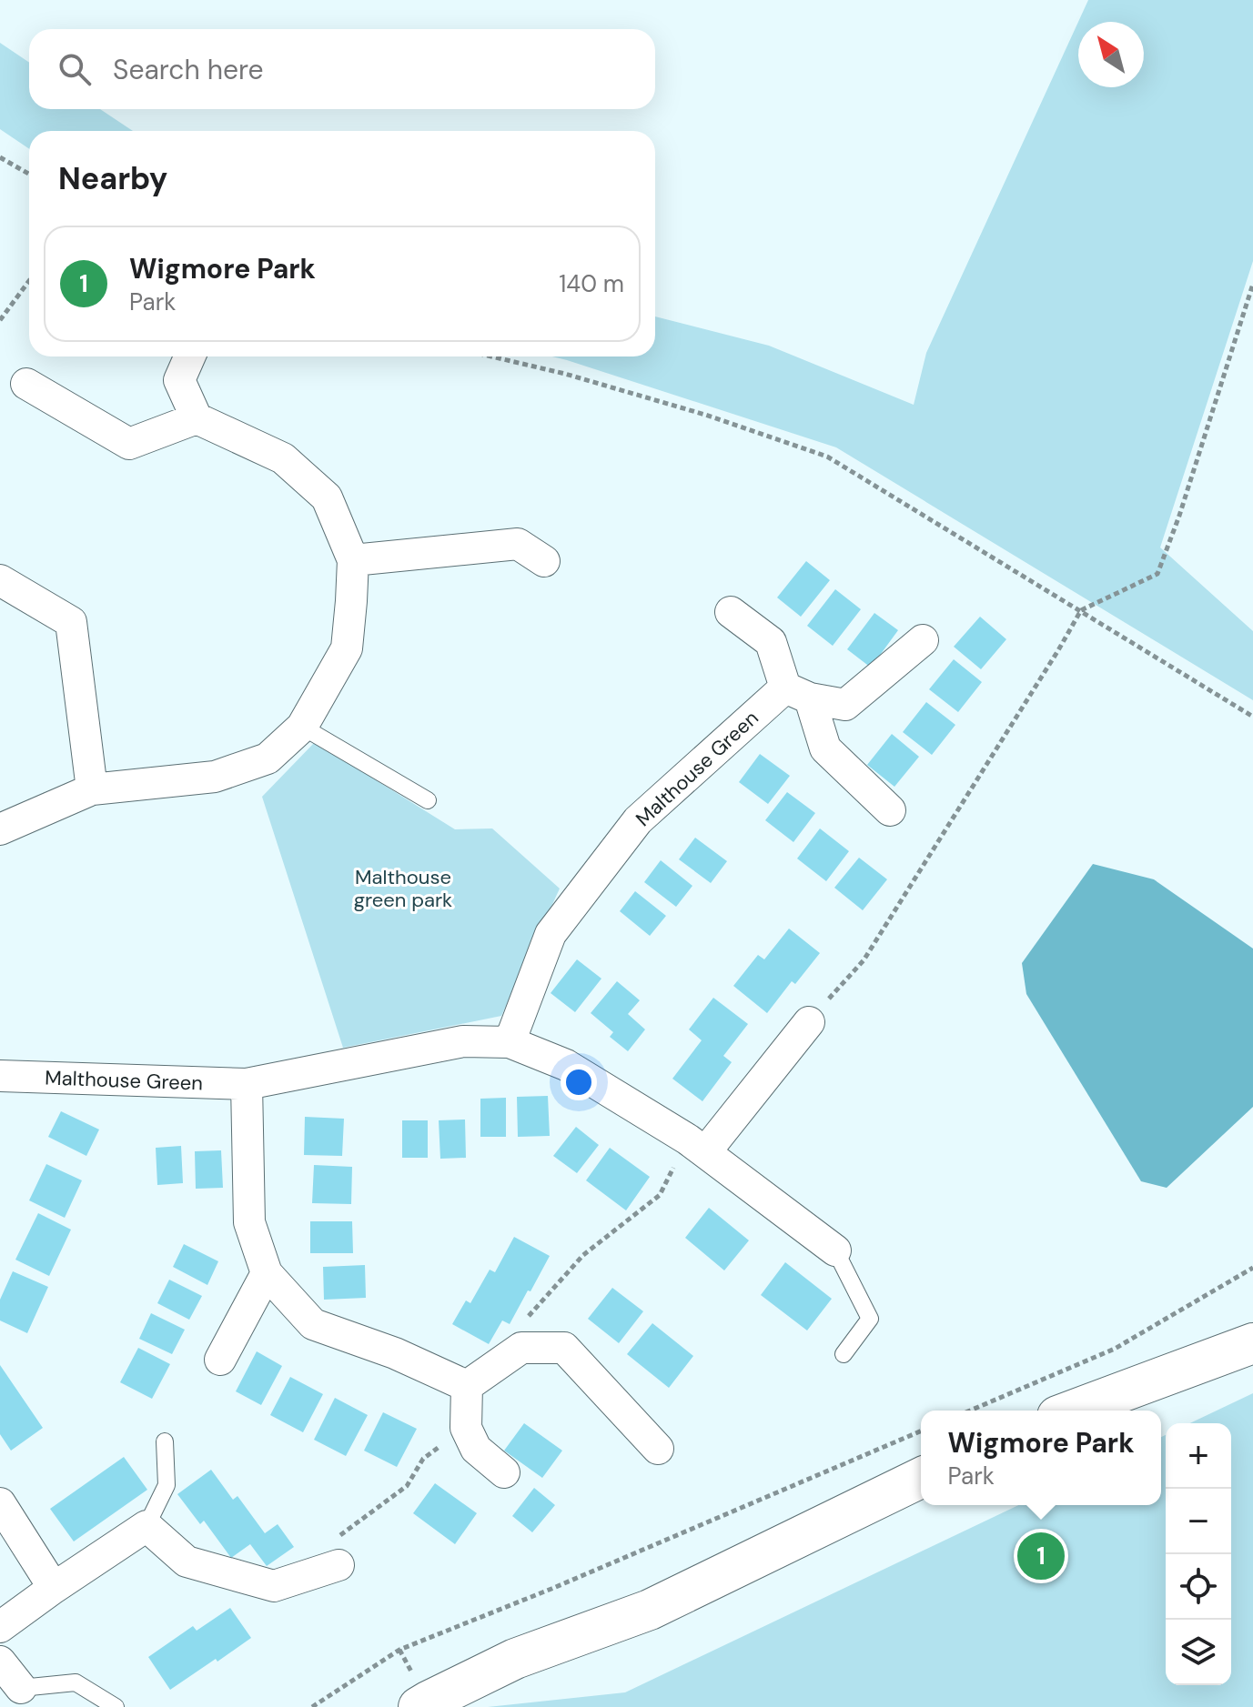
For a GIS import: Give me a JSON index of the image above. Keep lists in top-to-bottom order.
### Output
{
  "streets": {
    "street": ["Malthouse Green"]
  },
  "parks": ["Malthouse green park"],
  "north": "top left",
  "page": {
    "search": "Search here",
    "heading": "Nearby",
    "list": [
      {
        "mark": "1",
        "name": "Wigmore Park",
        "note": "Park",
        "value": "140 m"
      }
    ],
    "popup": ["Wigmore Park", "Park"],
    "map_buttons": ["+", "−"],
    "pins": "1"
  }
}
